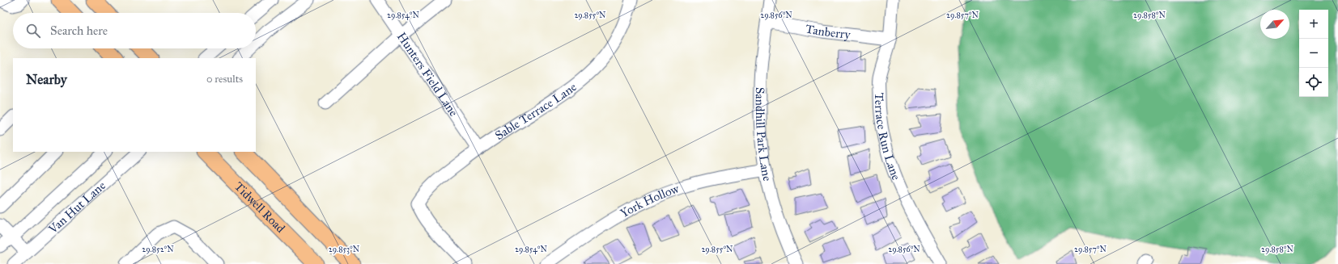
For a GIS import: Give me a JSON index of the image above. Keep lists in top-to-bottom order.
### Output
{
  "streets": {
    "main road": ["Tidwell Road"],
    "street": [
      "Tanberry",
      "Hunters Field Lane",
      "Sable Terrace Lane",
      "Sandhill Park Lane",
      "Terrace Run Lane",
      "York Hollow",
      "Van Hut Lane"
    ]
  },
  "crossings": [
    ["Tanberry", "Sandhill Park Lane"],
    ["Tanberry", "Terrace Run Lane"],
    ["Hunters Field Lane", "Sable Terrace Lane"],
    ["Sandhill Park Lane", "York Hollow"]
  ],
  "north": "top right",
  "page": {
    "map_buttons": ["+", "−"],
    "search": "Search here",
    "heading": ["Nearby", "0 results"]
  },
  "coordinates": [
    "29.854°N",
    "29.855°N",
    "29.856°N",
    "29.857°N",
    "29.858°N",
    "29.852°N",
    "29.853°N"
  ]
}
